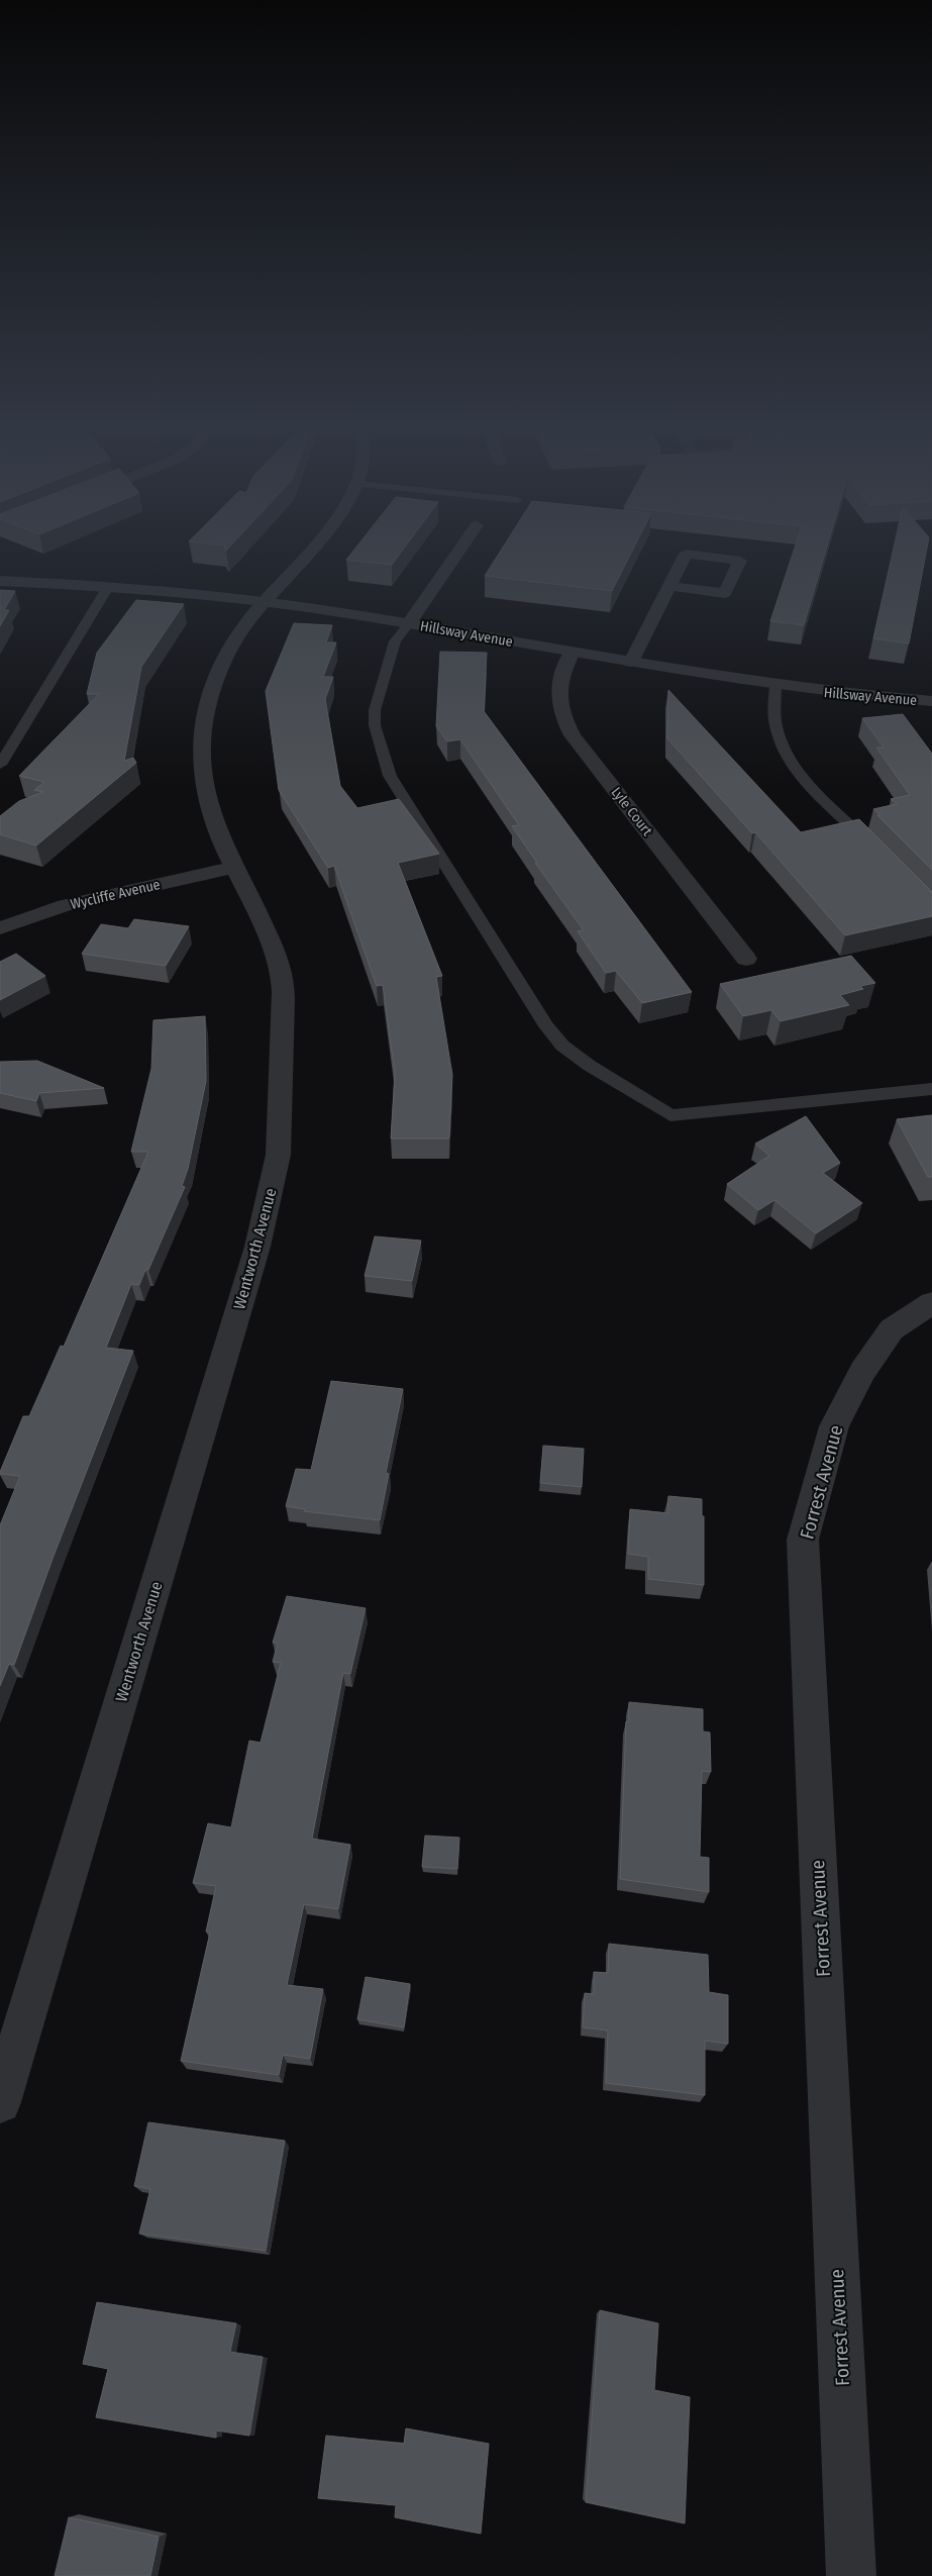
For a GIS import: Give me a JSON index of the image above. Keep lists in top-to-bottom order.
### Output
{
  "streets": {
    "street": [
      "Hillsway Avenue",
      "Lyle Court",
      "Wycliffe Avenue",
      "Wentworth Avenue",
      "Forrest Avenue"
    ]
  },
  "crossings": [
    ["Hillsway Avenue", "Lyle Court"],
    ["Hillsway Avenue", "Wentworth Avenue"],
    ["Wycliffe Avenue", "Wentworth Avenue"]
  ]
}
